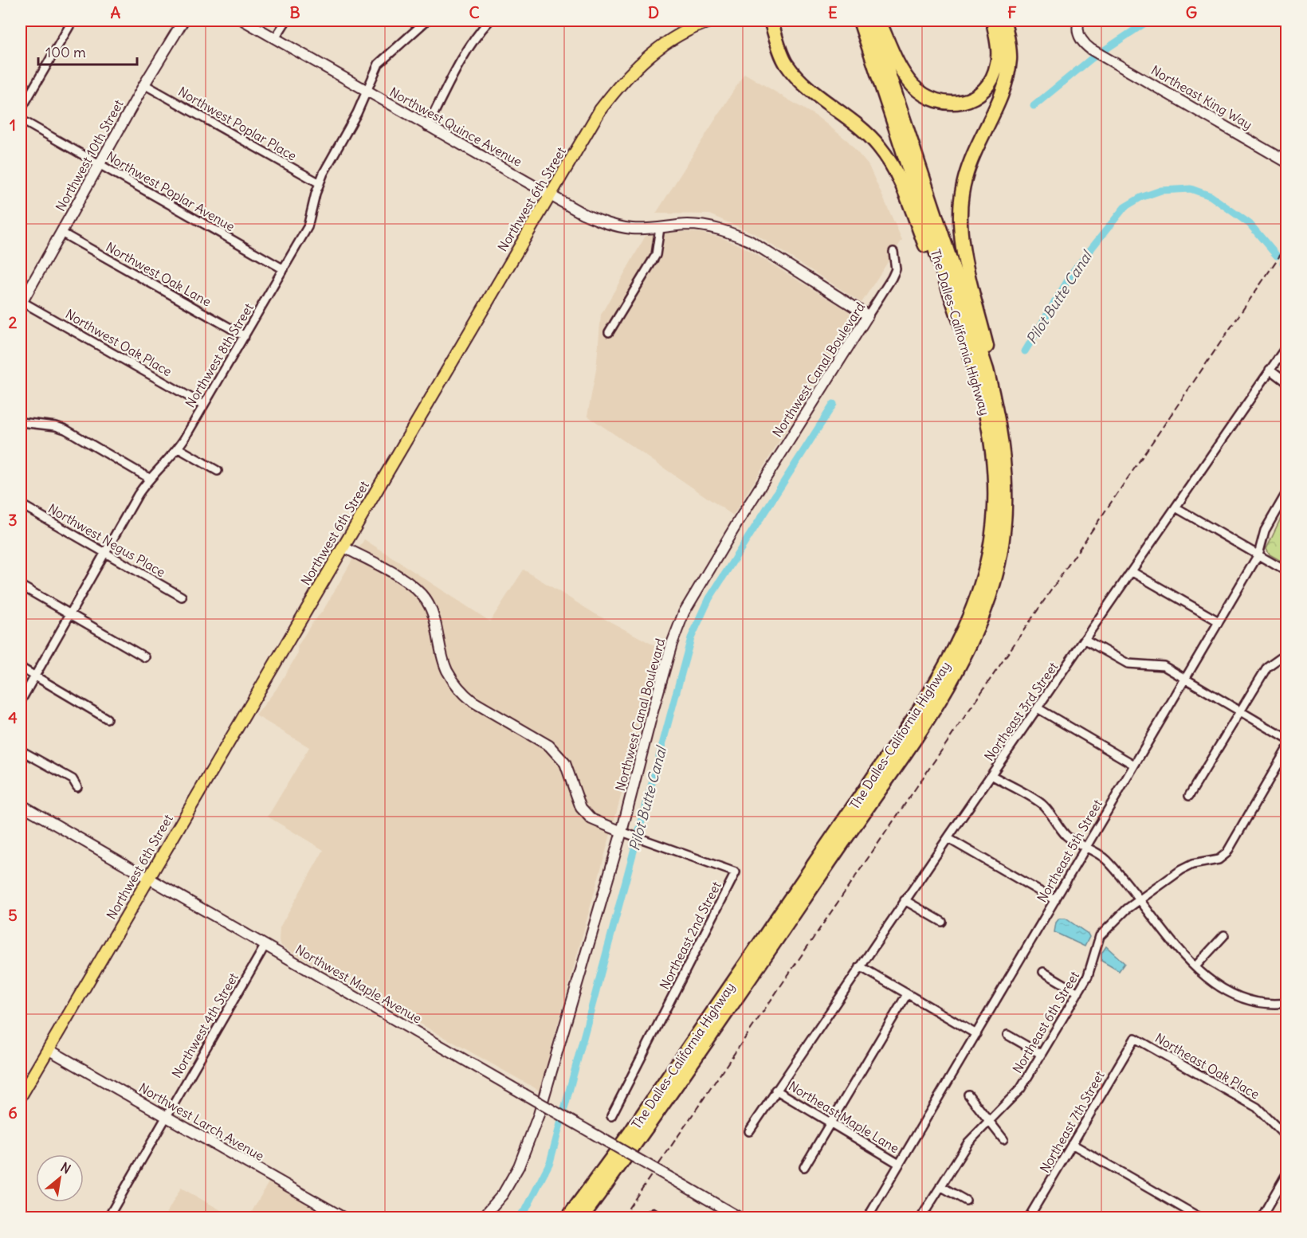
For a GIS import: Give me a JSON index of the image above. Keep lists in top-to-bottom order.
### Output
{
  "streets": {
    "highway": ["The Dalles-California Highway"],
    "main road": ["Northwest 6th Street"],
    "street": [
      "Northeast King Way",
      "Northwest Poplar Place",
      "Northwest Quince Avenue",
      "Northwest 10th Street",
      "Northwest Poplar Avenue",
      "Northwest Oak Lane",
      "Northwest Oak Place",
      "Northwest 8th Street",
      "Northwest Canal Boulevard",
      "Northwest Negus Place",
      "Northeast 3rd Street",
      "Northeast 5th Street",
      "Northeast 2nd Street",
      "Northwest Maple Avenue",
      "Northeast 6th Street",
      "Northwest 4th Street",
      "Northeast Oak Place",
      "Northeast Maple Lane",
      "Northwest Larch Avenue",
      "Northeast 7th Street"
    ]
  },
  "crossings": [
    ["Northwest Poplar Place", "Northwest 10th Street"],
    ["Northwest Poplar Place", "Northwest 8th Street"],
    ["Northwest Quince Avenue", "Northwest 6th Street"],
    ["Northwest Quince Avenue", "Northwest 8th Street"],
    ["Northwest Quince Avenue", "Northwest Canal Boulevard"],
    ["Northwest 10th Street", "Northwest Poplar Avenue"],
    ["Northwest 10th Street", "Northwest Oak Lane"],
    ["Northwest 10th Street", "Northwest Oak Place"],
    ["Northwest Poplar Avenue", "Northwest 8th Street"],
    ["Northwest 6th Street", "Northwest Maple Avenue"],
    ["Northwest 6th Street", "Northwest Larch Avenue"],
    ["Northwest Oak Lane", "Northwest 8th Street"],
    ["Northwest Oak Place", "Northwest 8th Street"],
    ["Northwest 8th Street", "Northwest Negus Place"],
    ["Northwest Canal Boulevard", "Northeast 2nd Street"],
    ["Northeast 3rd Street", "Northeast Maple Lane"],
    ["Northeast 5th Street", "Northeast Maple Lane"],
    ["Northwest Maple Avenue", "Northwest 4th Street"],
    ["Northwest 4th Street", "Northwest Larch Avenue"],
    ["Northeast Oak Place", "Northeast 7th Street"]
  ],
  "water": ["Pilot Butte Canal"],
  "scale_bar": "100 m",
  "north": "top right",
  "grid": {
    "columns": [
      "A",
      "B",
      "C",
      "D",
      "E",
      "F",
      "G"
    ],
    "rows": [
      "1",
      "2",
      "3",
      "4",
      "5",
      "6"
    ]
  }
}
